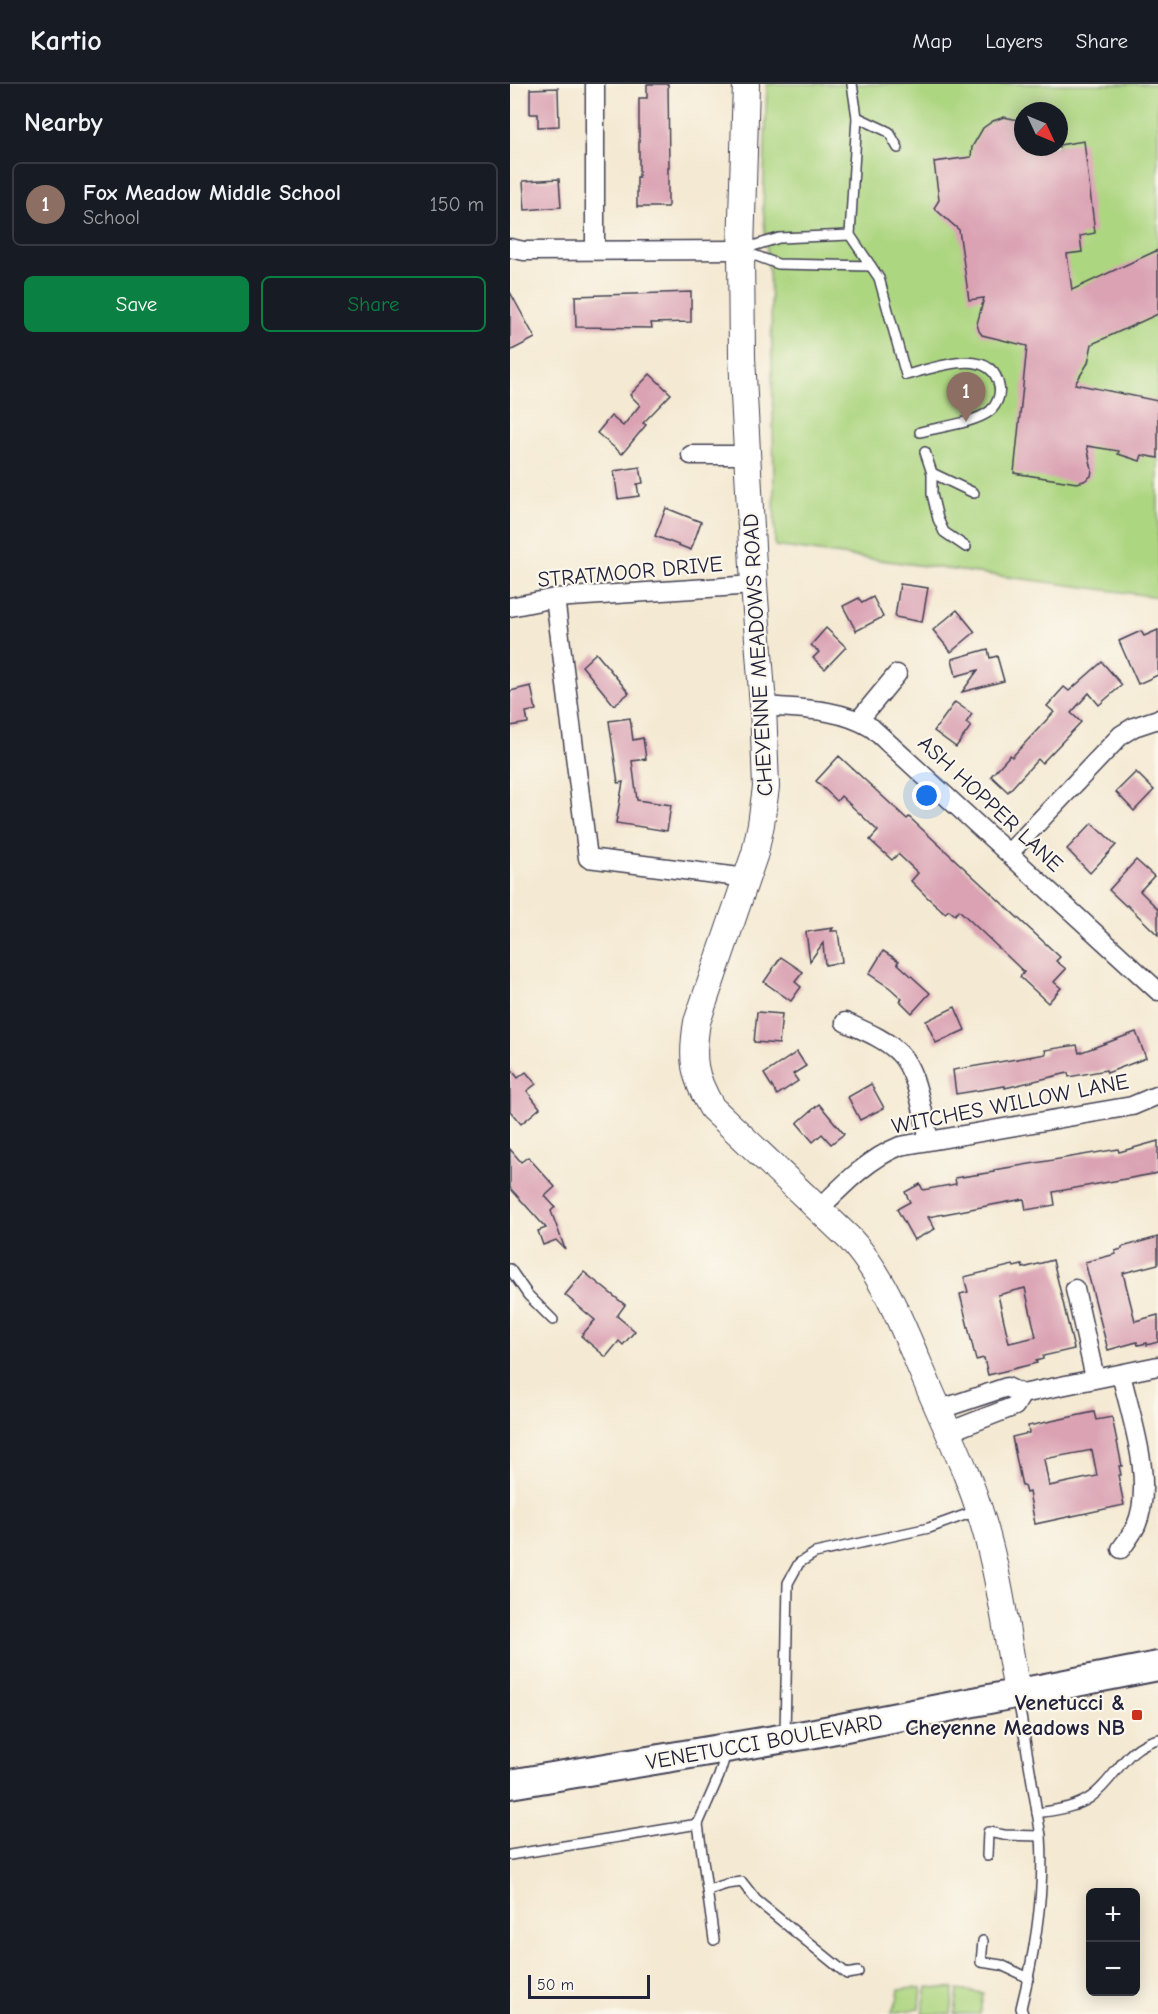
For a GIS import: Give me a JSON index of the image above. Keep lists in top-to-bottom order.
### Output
{
  "streets": {
    "main road": ["CHEYENNE MEADOWS ROAD", "VENETUCCI BOULEVARD"],
    "street": ["STRATMOOR DRIVE", "ASH HOPPER LANE", "WITCHES WILLOW LANE"]
  },
  "crossings": [
    ["STRATMOOR DRIVE", "CHEYENNE MEADOWS ROAD"],
    ["CHEYENNE MEADOWS ROAD", "ASH HOPPER LANE"],
    ["CHEYENNE MEADOWS ROAD", "WITCHES WILLOW LANE"],
    ["CHEYENNE MEADOWS ROAD", "VENETUCCI BOULEVARD"]
  ],
  "places": {
    "transit": ["Venetucci & Cheyenne Meadows NB"]
  },
  "scale_bar": "50 m",
  "north": "bottom right",
  "page": {
    "header": "Kartio",
    "nav": ["Map", "Layers", "Share"],
    "heading": "Nearby",
    "list": [
      {
        "mark": "1",
        "name": "Fox Meadow Middle School",
        "note": "School",
        "value": "150 m"
      }
    ],
    "buttons": ["Save", "Share"],
    "pins": "1",
    "map_buttons": ["+", "−"],
    "scale": "50 m"
  }
}
